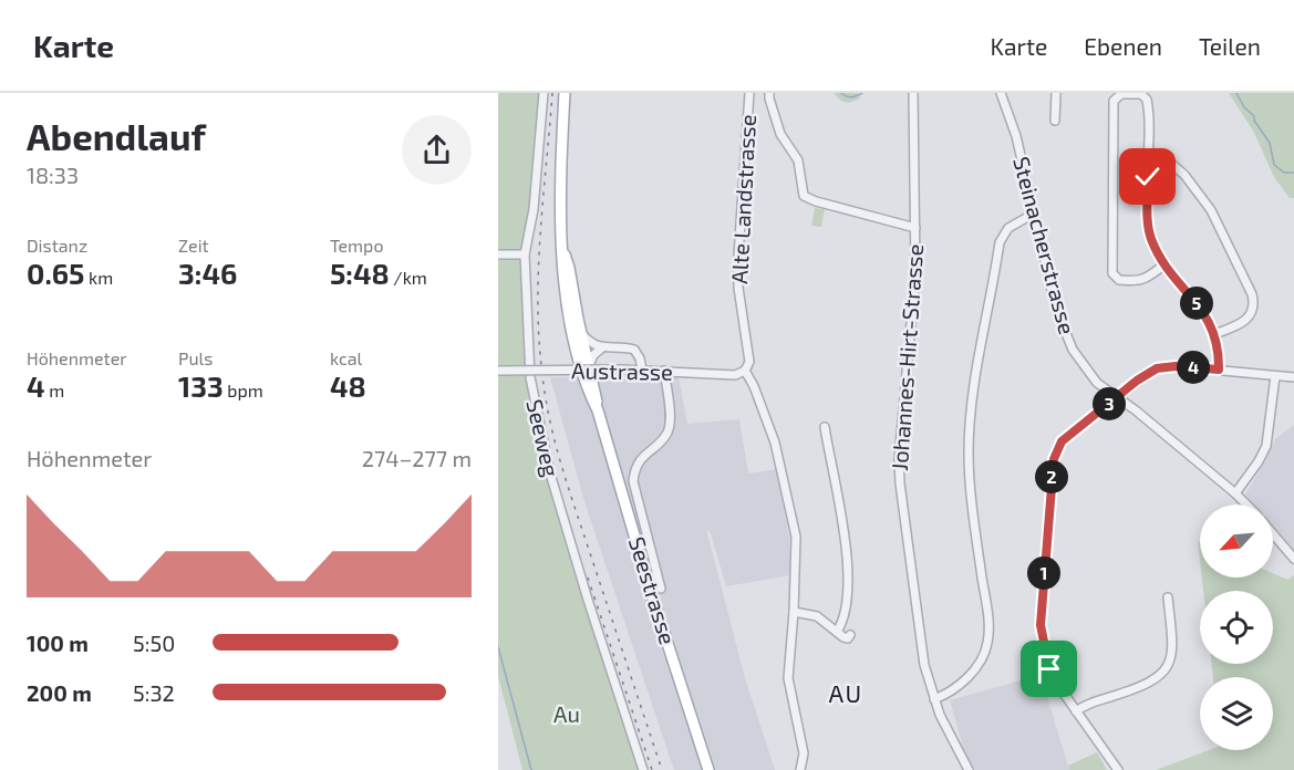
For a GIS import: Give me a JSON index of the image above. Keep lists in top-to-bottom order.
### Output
{
  "streets": {
    "main road": ["Seestrasse"],
    "street": [
      "Alte Landstrasse",
      "Steinacherstrasse",
      "Johannes-Hirt-Strasse",
      "Austrasse",
      "Seeweg"
    ]
  },
  "crossings": [
    ["Alte Landstrasse", "Austrasse"]
  ],
  "districts": ["AU"],
  "parks": ["Au"],
  "north": "bottom left",
  "page": {
    "header": "Karte",
    "nav": ["Karte", "Ebenen", "Teilen"],
    "heading": ["Abendlauf", "18:33"],
    "stats": [
      ["Distanz", "0.65 km"],
      ["Zeit", "3:46"],
      ["Tempo", "5:48 /km"],
      ["Höhenmeter", "4 m"],
      ["Puls", "133 bpm"],
      ["kcal", "48"]
    ],
    "pins": [
      "5",
      "4",
      "3",
      "2",
      "1"
    ],
    "chart": ["Höhenmeter", "274–277 m"],
    "list": [
      {
        "name": "100 m",
        "note": "5:50"
      },
      {
        "name": "200 m",
        "note": "5:32"
      }
    ]
  }
}
